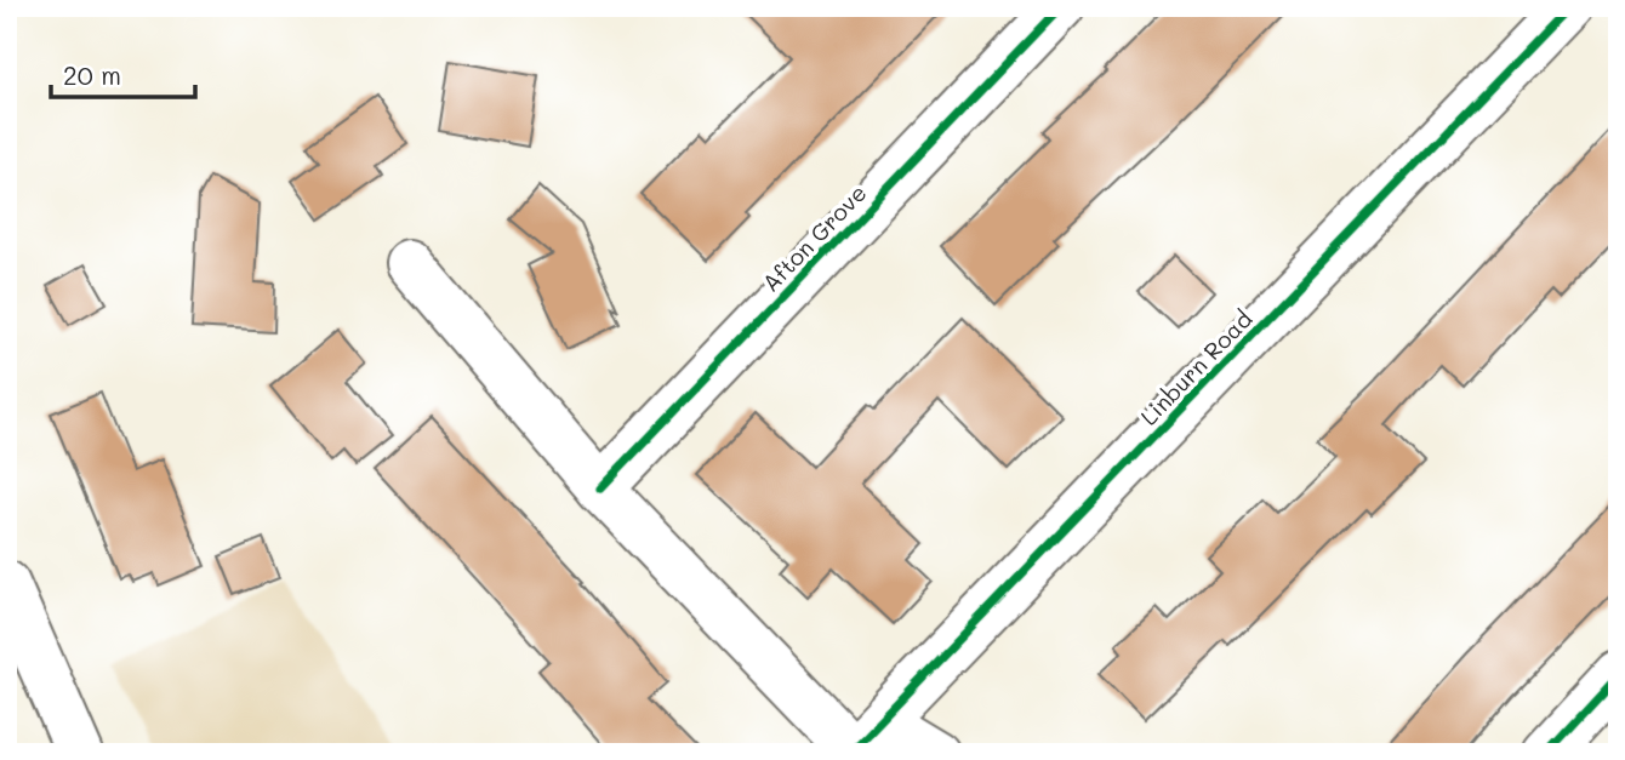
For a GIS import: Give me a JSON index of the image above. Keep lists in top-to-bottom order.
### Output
{
  "streets": {
    "street": ["Afton Grove", "Linburn Road"]
  },
  "scale_bar": "20 m"
}
